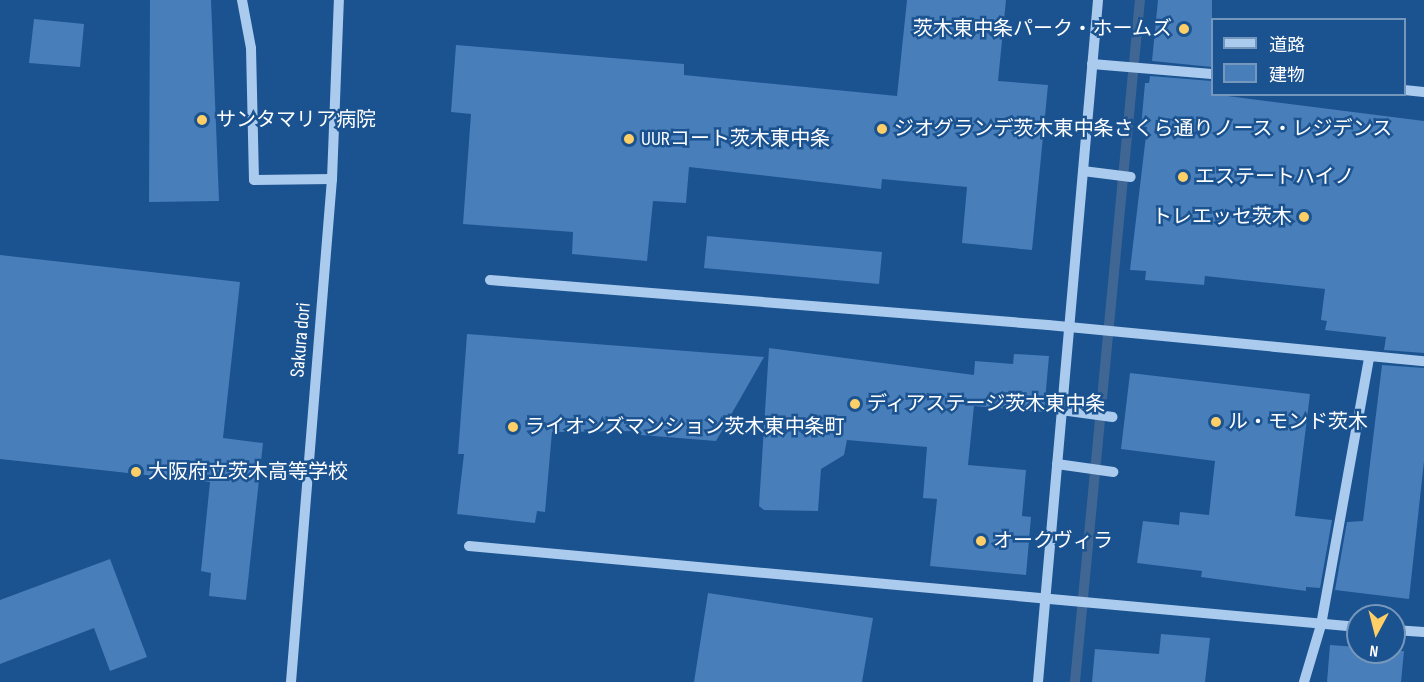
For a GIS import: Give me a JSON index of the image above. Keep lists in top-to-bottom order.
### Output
{
  "streets": {
    "street": ["Sakura dori"]
  },
  "places": [
    "茨木東中条パーク・ホームズ",
    "サンタマリア病院",
    "ジオグランデ茨木東中条さくら通りノース・レジデンス",
    "UURコート茨木東中条",
    "エステートハイノ",
    "トレエッセ茨木",
    "ディアステージ茨木東中条",
    "ル・モンド茨木",
    "ライオンズマンション茨木東中条町",
    "大阪府立茨木高等学校",
    "オークヴィラ"
  ],
  "legend": ["道路", "建物"],
  "north": "bottom"
}
